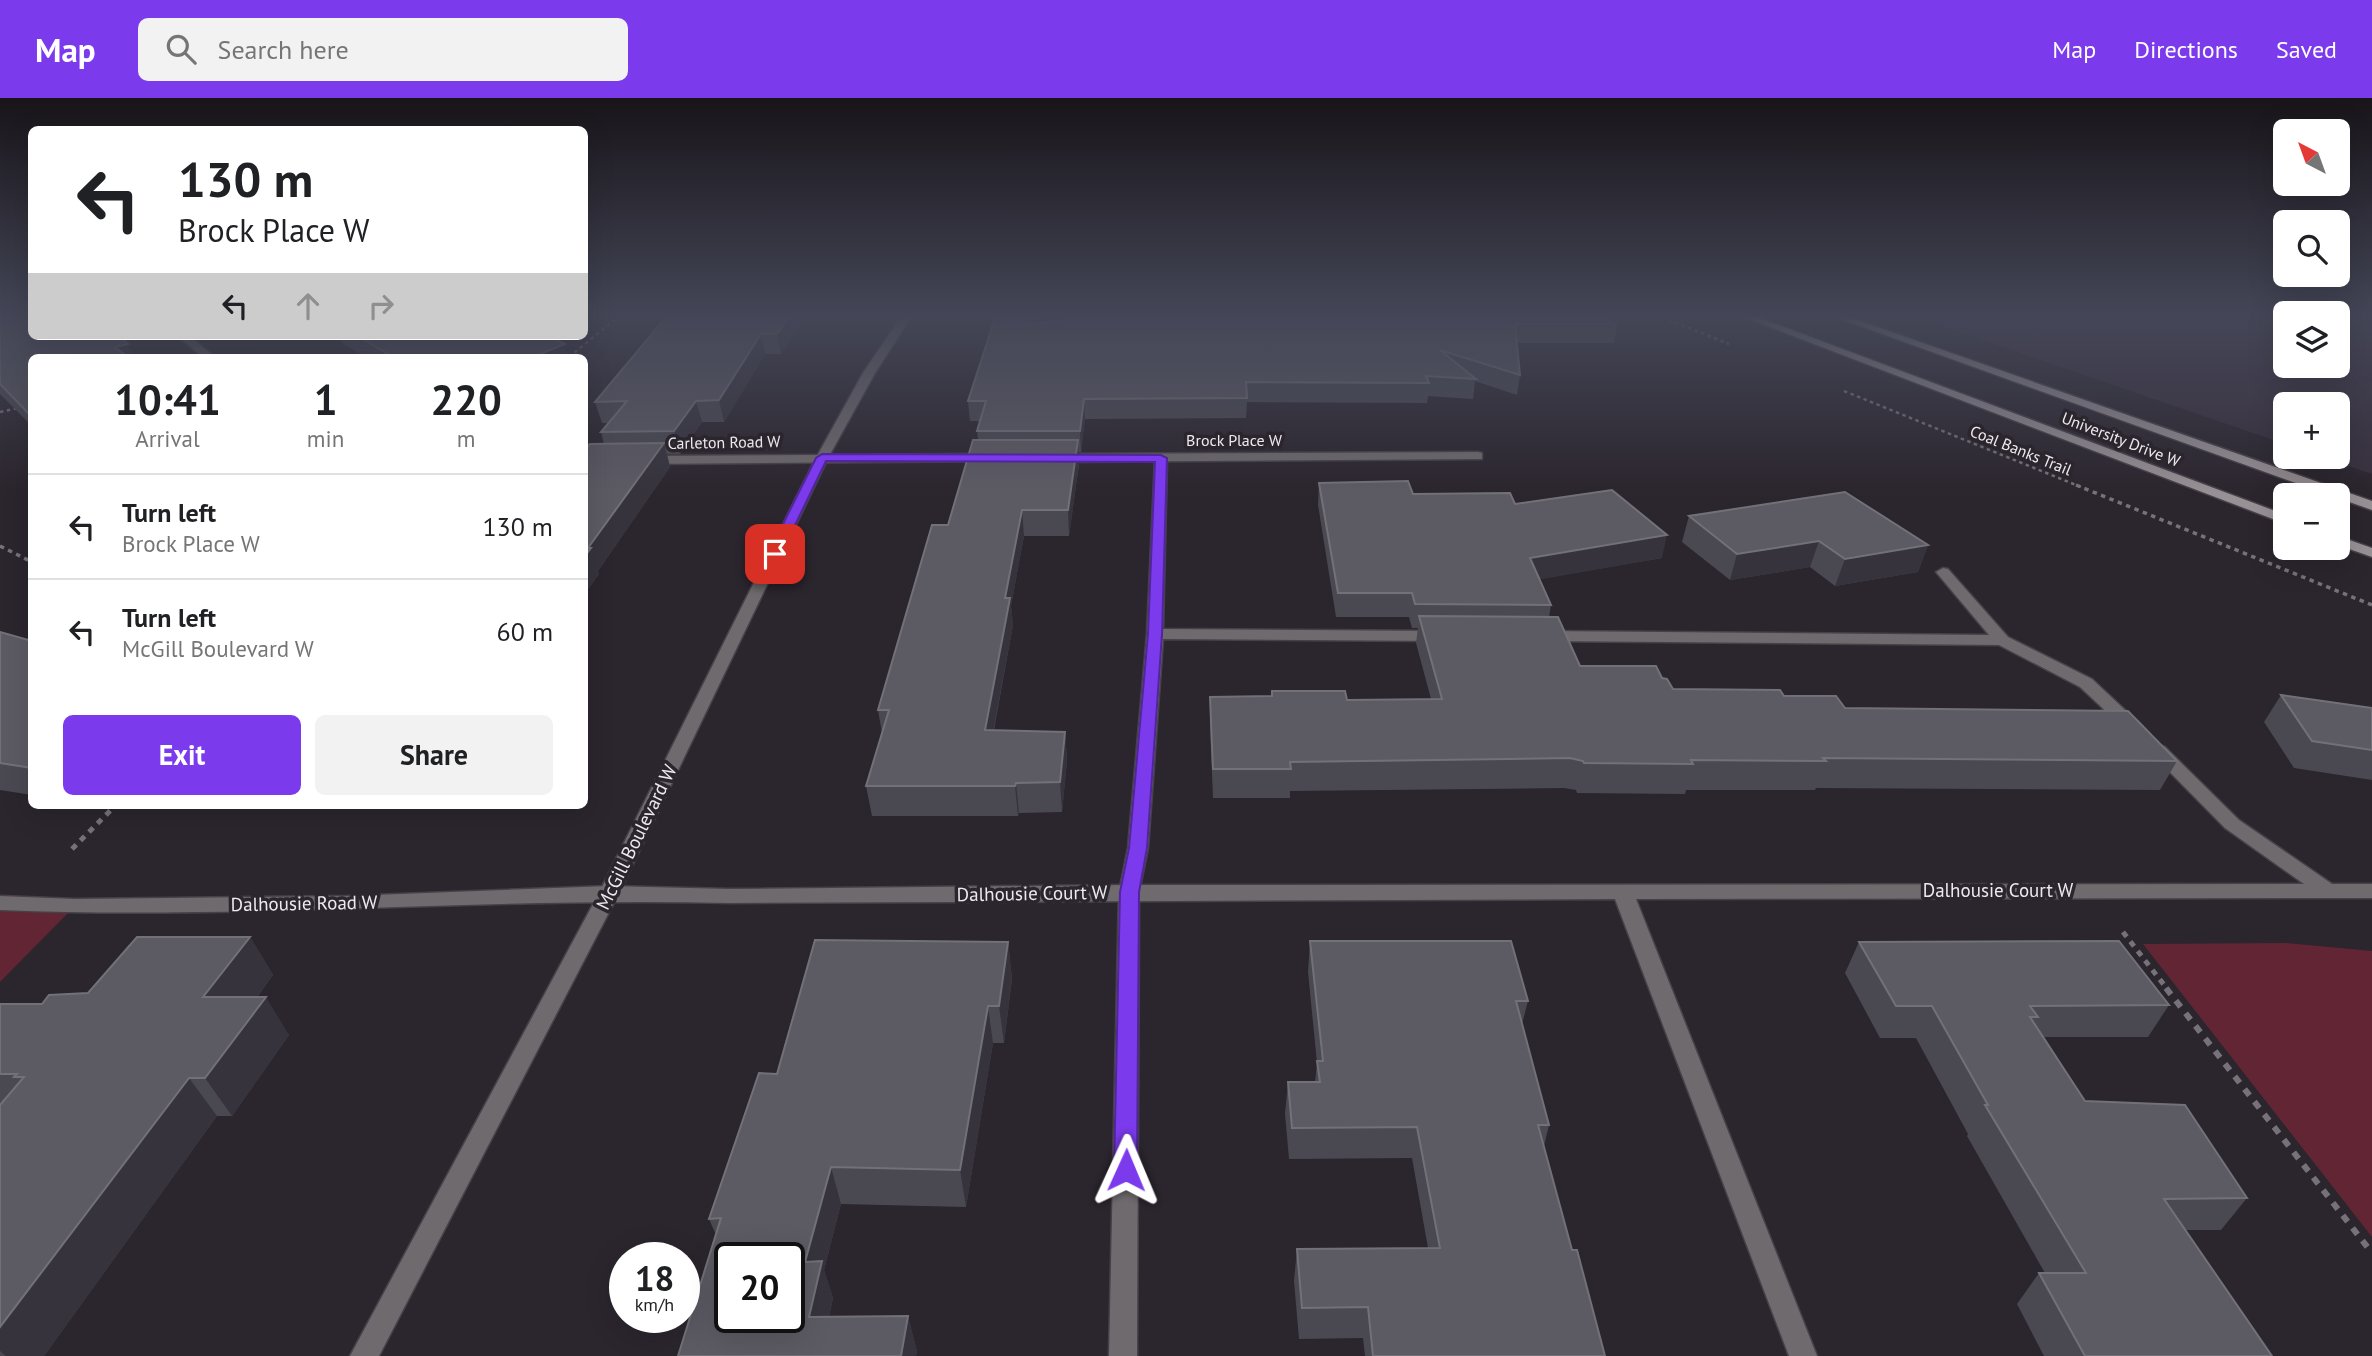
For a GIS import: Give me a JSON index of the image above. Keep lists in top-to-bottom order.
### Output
{
  "streets": {
    "main road": ["University Drive W"],
    "street": [
      "Brock Place W",
      "Carleton Road W",
      "McGill Boulevard W",
      "Dalhousie Court W",
      "Dalhousie Road W"
    ],
    "path": ["Coal Banks Trail"]
  },
  "crossings": [
    ["Carleton Road W", "McGill Boulevard W"],
    ["McGill Boulevard W", "Dalhousie Court W"],
    ["McGill Boulevard W", "Dalhousie Road W"],
    ["Dalhousie Court W", "Dalhousie Road W"]
  ],
  "north": "top left",
  "page": {
    "header": "Map",
    "search": "Search here",
    "nav": ["Map", "Directions", "Saved"],
    "map_buttons": ["+", "−"],
    "turn": ["130 m", "Brock Place W"],
    "eta": [
      "10:41",
      "Arrival",
      "1",
      "min",
      "220",
      "m"
    ],
    "list": [
      {
        "name": "Turn left",
        "note": "Brock Place W",
        "value": "130 m"
      },
      {
        "name": "Turn left",
        "note": "McGill Boulevard W",
        "value": "60 m"
      }
    ],
    "buttons": ["Exit", "Share"],
    "speed": "18 km/h",
    "limit": "20"
  }
}
